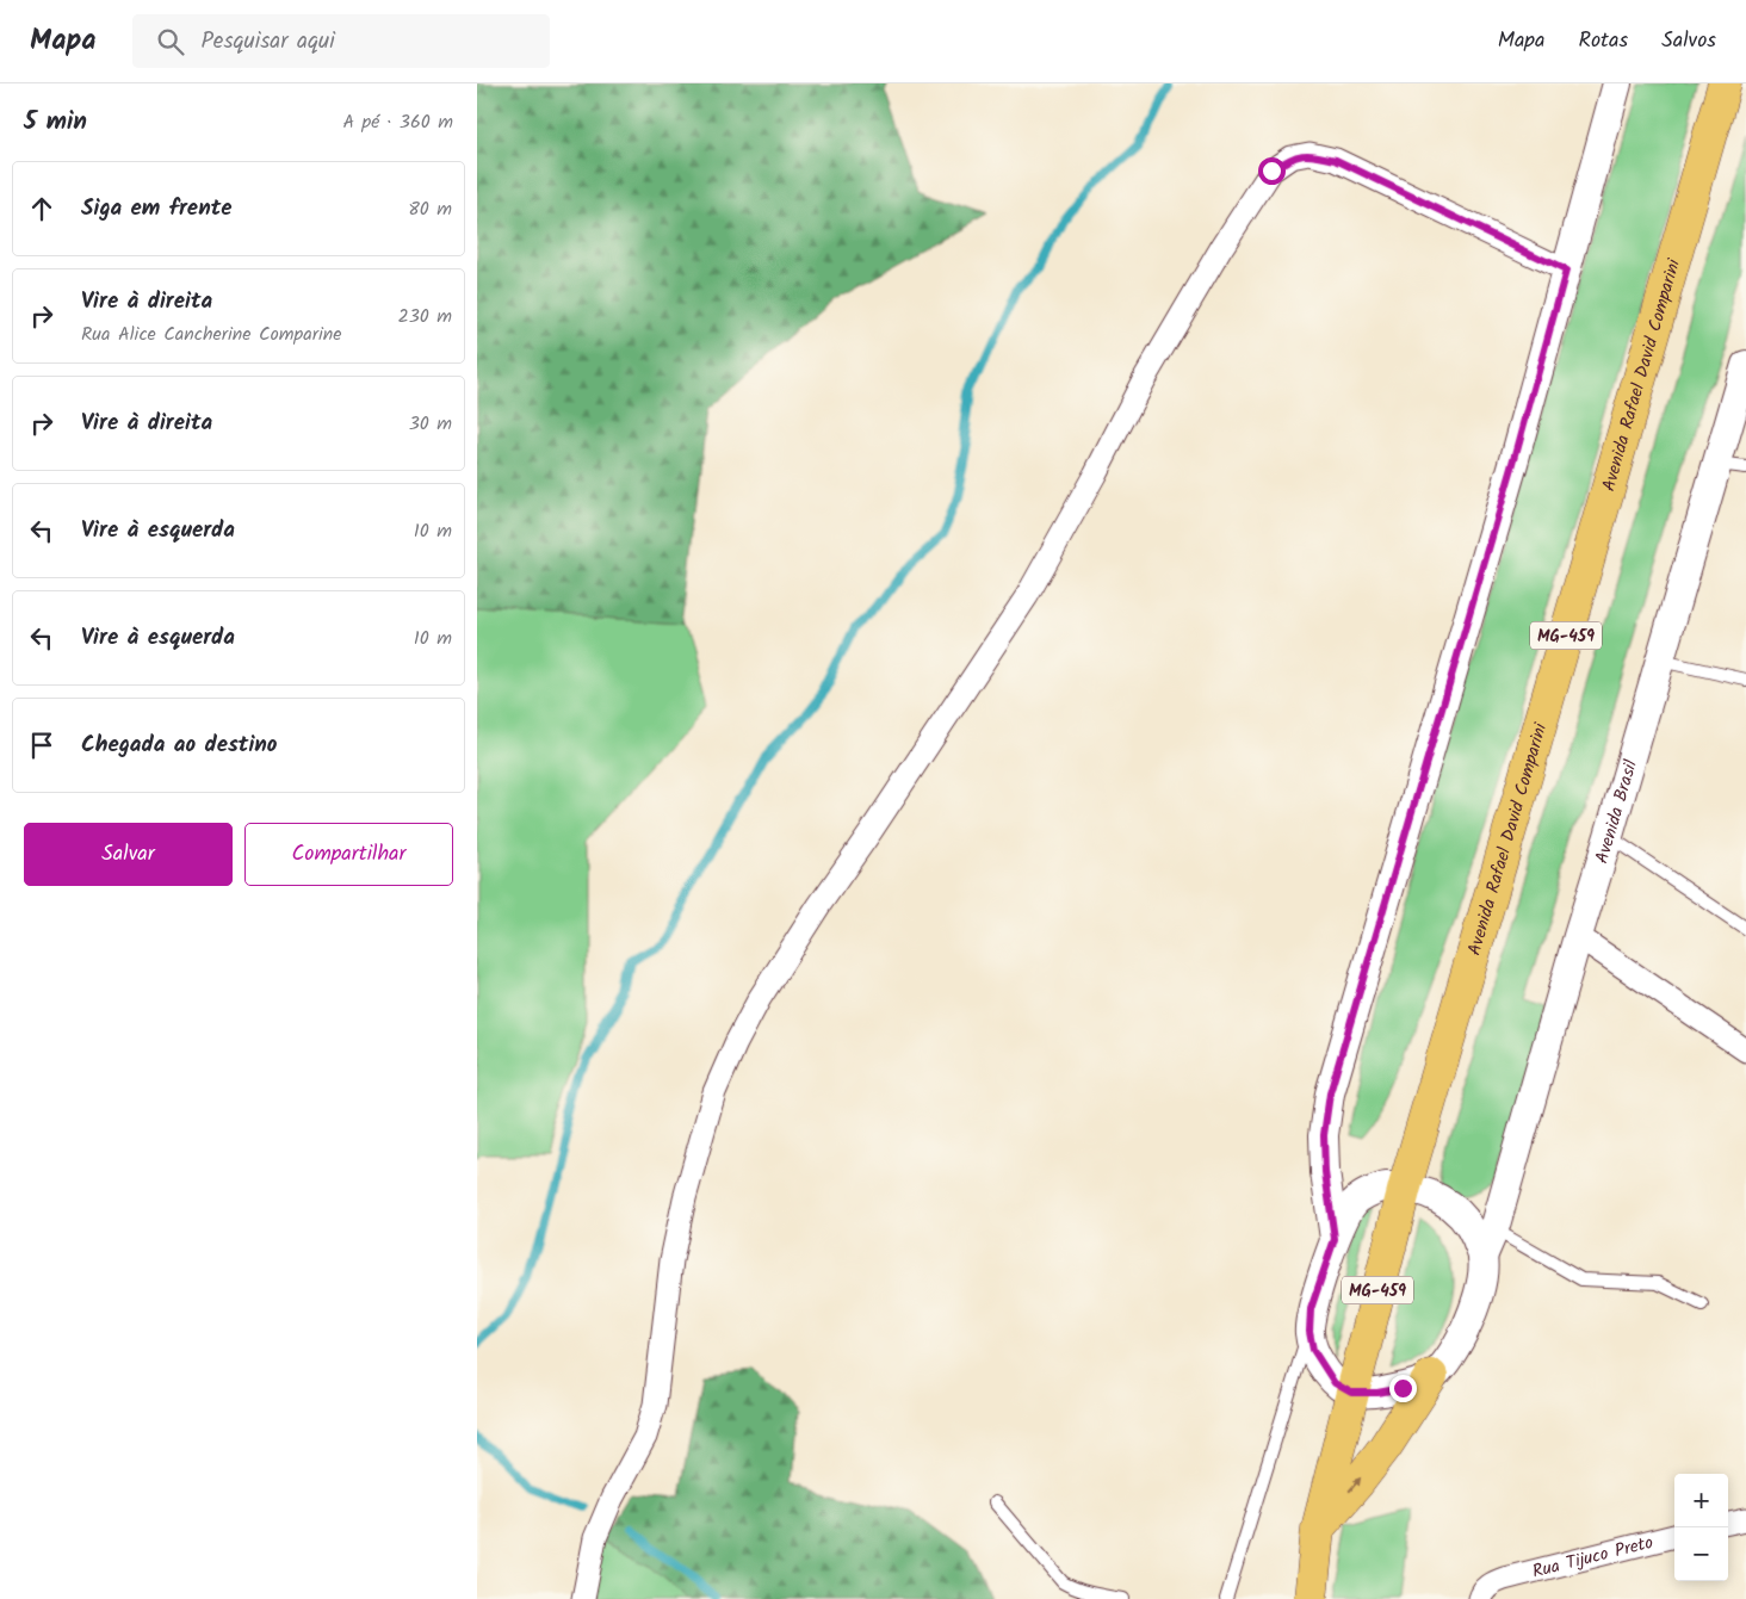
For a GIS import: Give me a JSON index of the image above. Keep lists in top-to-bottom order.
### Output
{
  "streets": {
    "main road": ["Avenida Rafael David Comparini", "MG-459"],
    "street": ["Avenida Brasil", "Rua Tijuco Preto"]
  },
  "crossings": [
    ["Avenida Rafael David Comparini", "MG-459"],
    ["MG-459", "Avenida Brasil"]
  ],
  "page": {
    "header": "Mapa",
    "search": "Pesquisar aqui",
    "nav": ["Mapa", "Rotas", "Salvos"],
    "heading": ["5 min", "A pé · 360 m"],
    "list": [
      ["Siga em frente", "80 m"],
      ["Vire à direita", "Rua Alice Cancherine Comparine", "230 m"],
      ["Vire à direita", "30 m"],
      ["Vire à esquerda", "10 m"],
      ["Vire à esquerda", "10 m"],
      "Chegada ao destino"
    ],
    "buttons": ["Salvar", "Compartilhar"],
    "map_buttons": ["+", "−"]
  }
}
